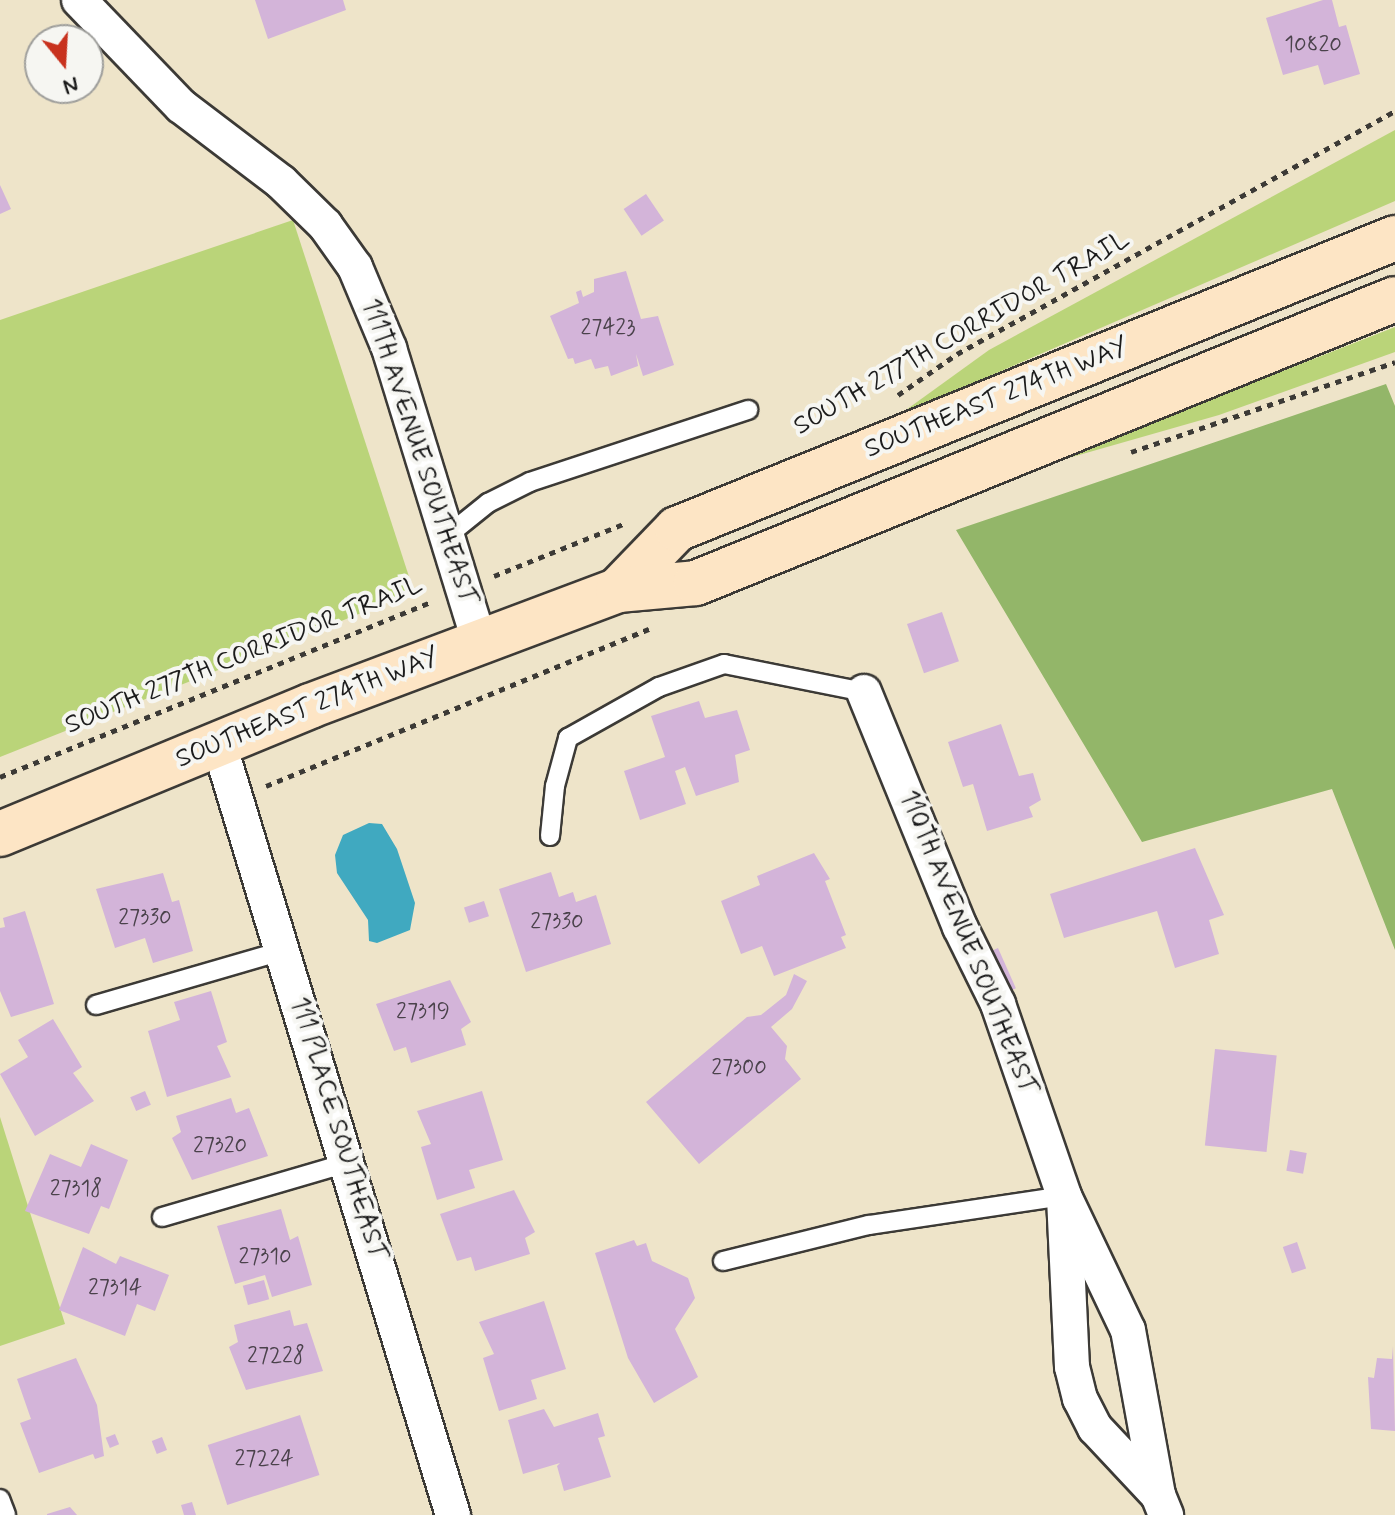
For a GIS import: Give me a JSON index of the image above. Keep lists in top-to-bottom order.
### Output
{
  "streets": {
    "main road": ["SOUTHEAST 274TH WAY"],
    "street": ["111TH AVENUE SOUTHEAST", "110TH AVENUE SOUTHEAST", "111 PLACE SOUTHEAST"],
    "path": ["SOUTH 277TH CORRIDOR TRAIL"]
  },
  "crossings": [
    ["SOUTH 277TH CORRIDOR TRAIL", "111TH AVENUE SOUTHEAST"],
    ["SOUTHEAST 274TH WAY", "111TH AVENUE SOUTHEAST"],
    ["SOUTHEAST 274TH WAY", "111 PLACE SOUTHEAST"]
  ],
  "house_numbers": [
    "10820",
    "27423",
    "27330",
    "27330",
    "27319",
    "27300",
    "27320",
    "27318",
    "27310",
    "27314",
    "27228",
    "27224"
  ],
  "north": "bottom"
}
